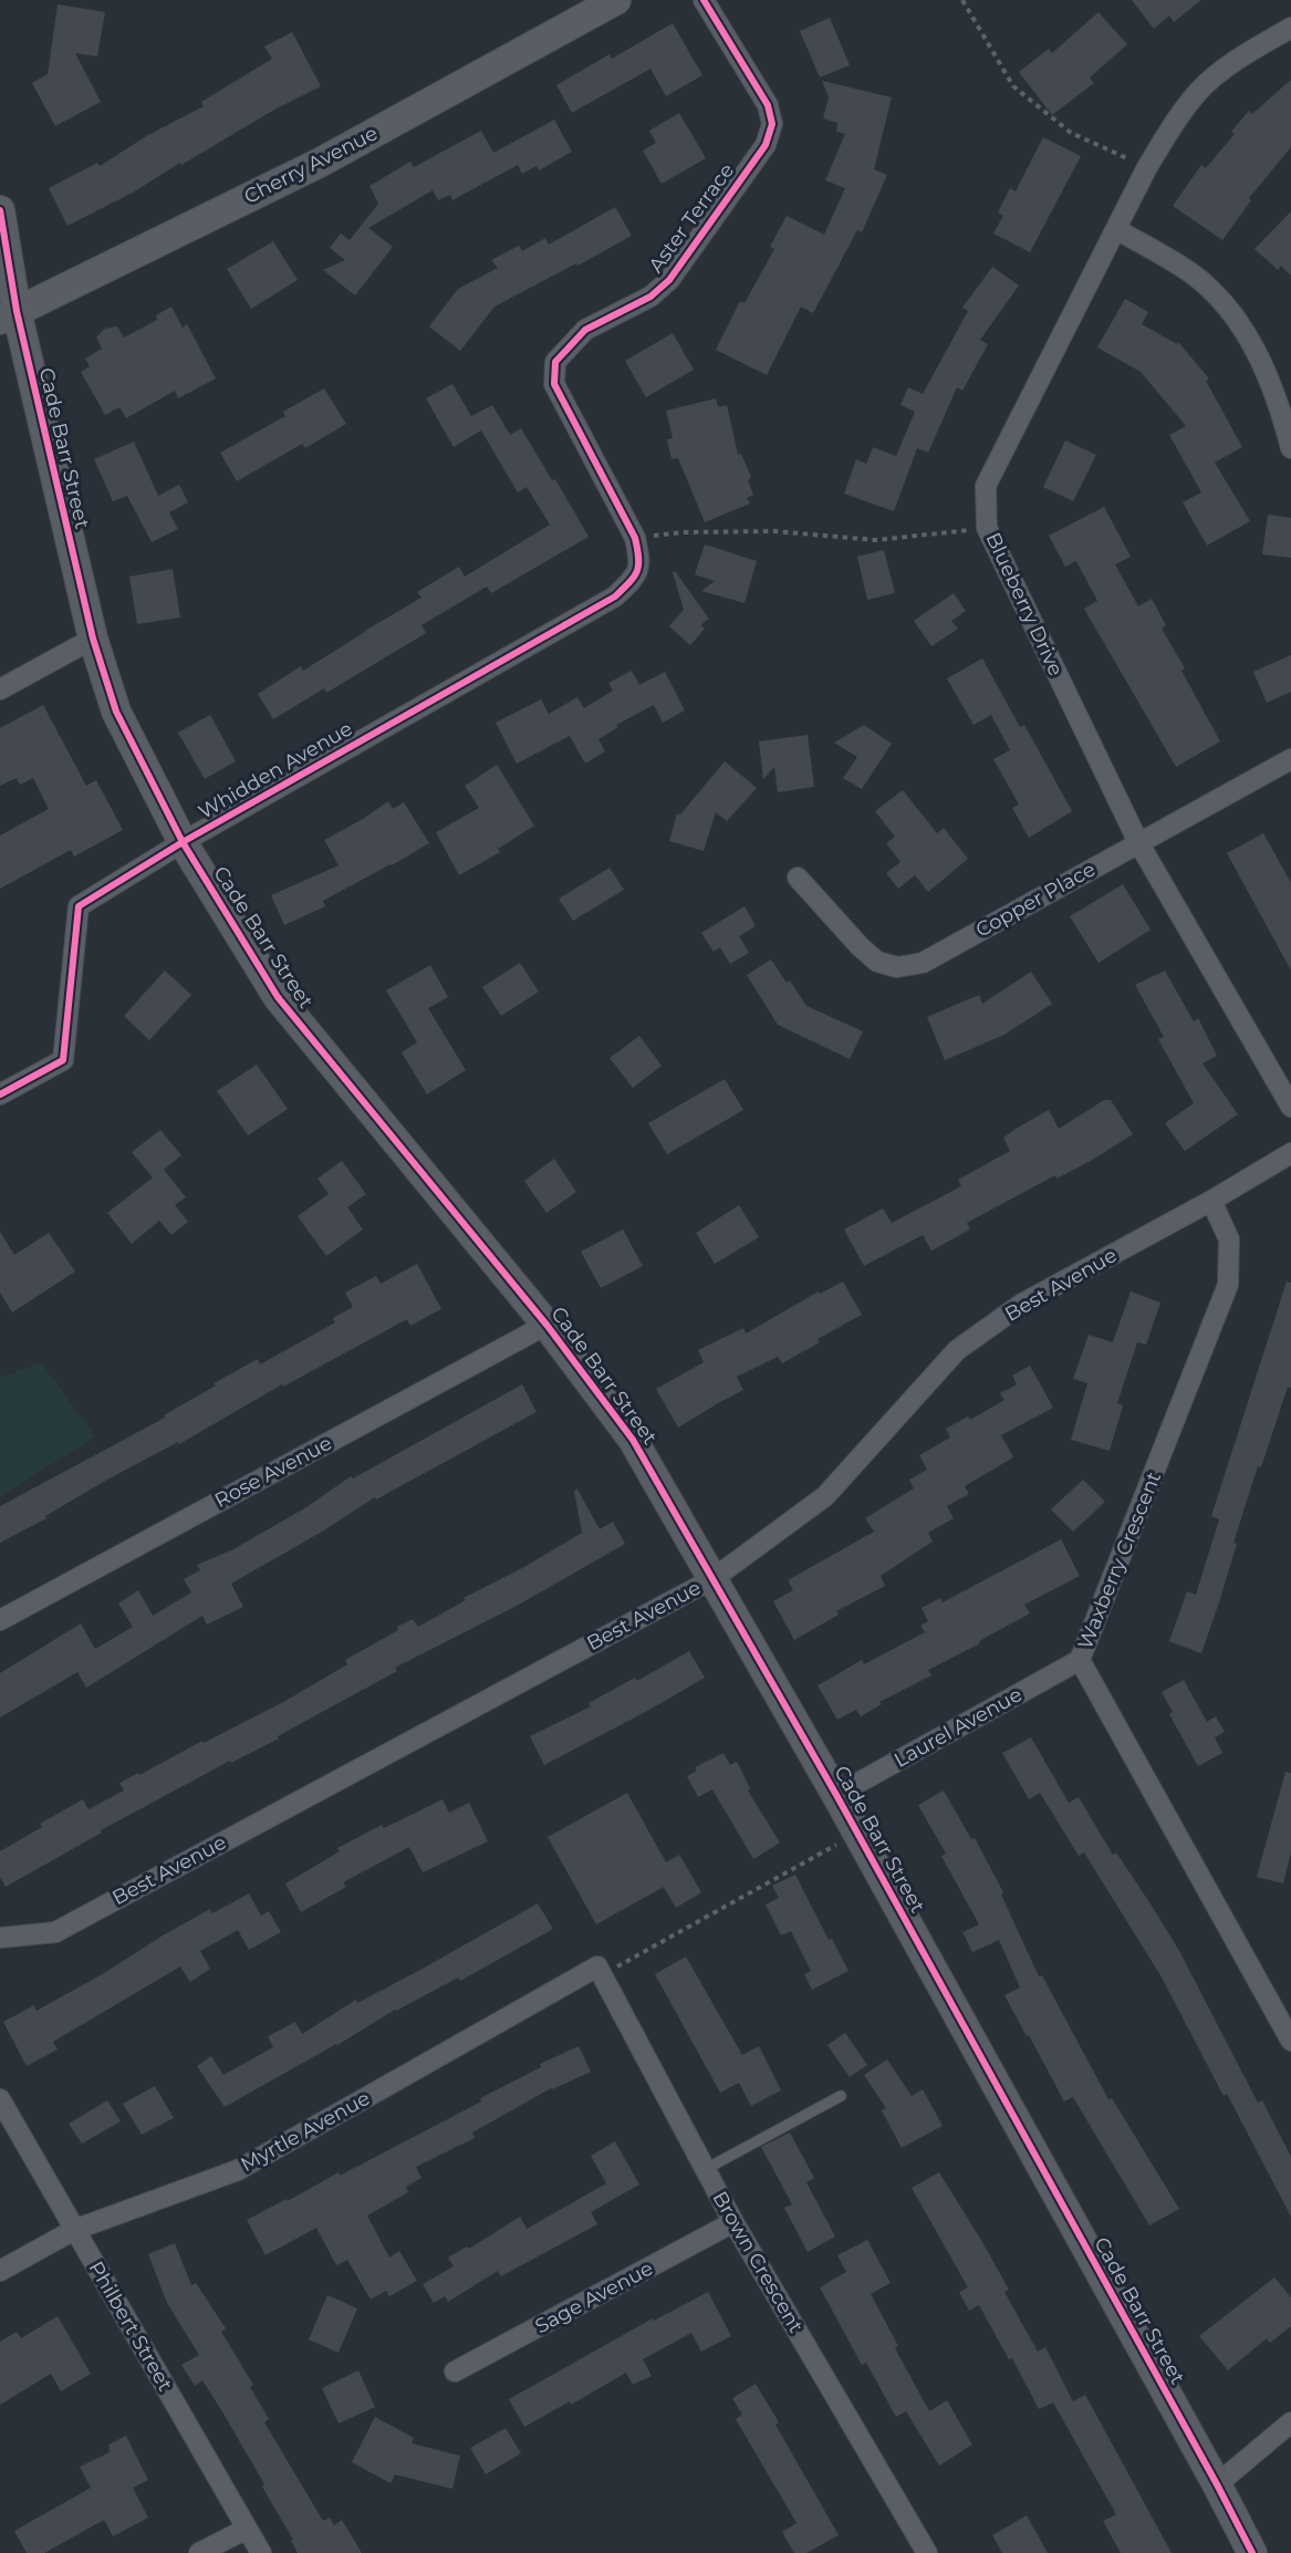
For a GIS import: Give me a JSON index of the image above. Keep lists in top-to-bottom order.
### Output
{
  "streets": {
    "street": [
      "Cherry Avenue",
      "Aster Terrace",
      "Cade Barr Street",
      "Blueberry Drive",
      "Whidden Avenue",
      "Copper Place",
      "Best Avenue",
      "Rose Avenue",
      "Waxberry Crescent",
      "Laurel Avenue",
      "Myrtle Avenue",
      "Brown Crescent",
      "Sage Avenue",
      "Philbert Street"
    ]
  },
  "crossings": [
    ["Cherry Avenue", "Cade Barr Street"],
    ["Aster Terrace", "Whidden Avenue"],
    ["Cade Barr Street", "Whidden Avenue"],
    ["Cade Barr Street", "Best Avenue"],
    ["Cade Barr Street", "Rose Avenue"],
    ["Cade Barr Street", "Laurel Avenue"],
    ["Blueberry Drive", "Copper Place"],
    ["Best Avenue", "Waxberry Crescent"],
    ["Waxberry Crescent", "Laurel Avenue"],
    ["Myrtle Avenue", "Brown Crescent"],
    ["Myrtle Avenue", "Philbert Street"],
    ["Brown Crescent", "Sage Avenue"]
  ]
}
